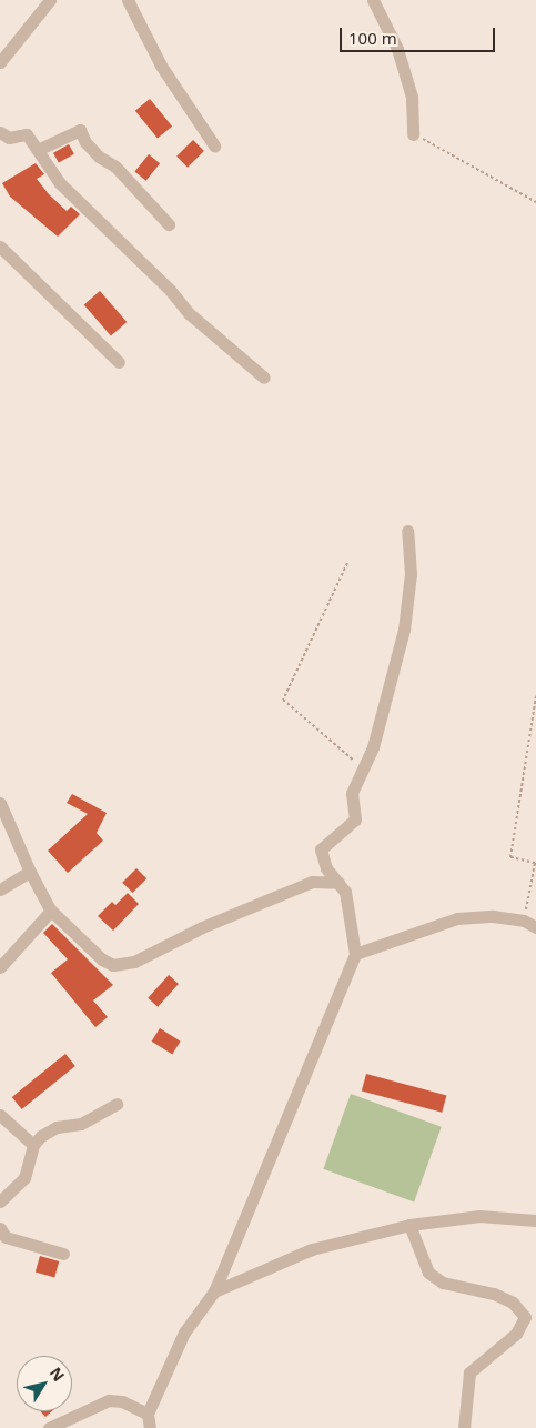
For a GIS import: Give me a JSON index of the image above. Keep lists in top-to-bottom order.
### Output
{
  "scale_bar": "100 m",
  "north": "top right"
}
